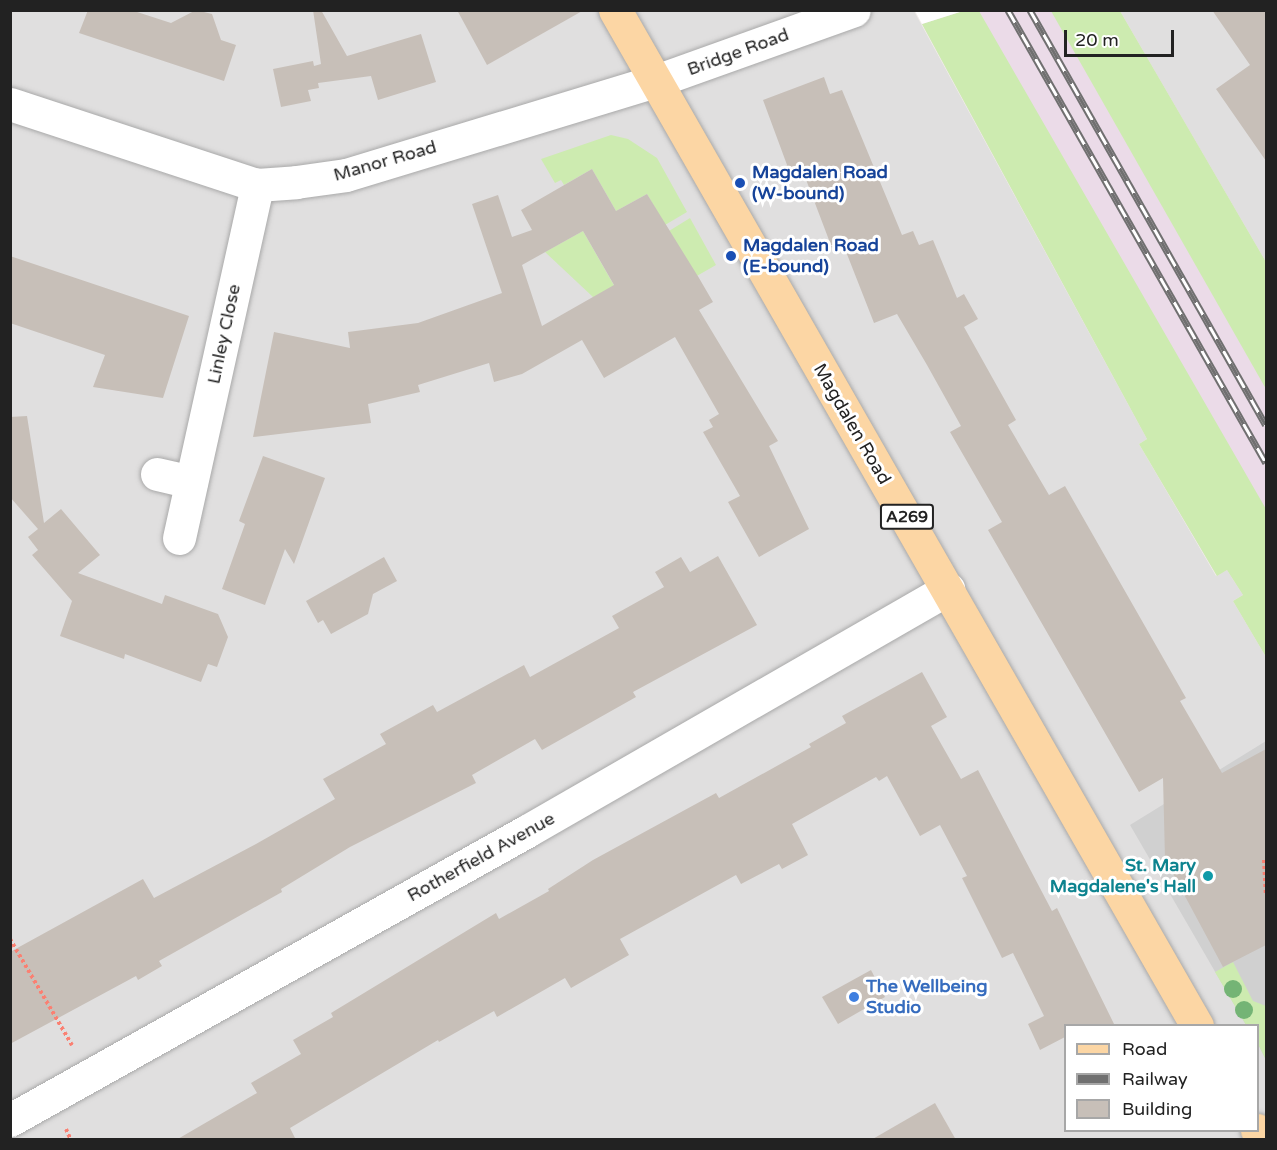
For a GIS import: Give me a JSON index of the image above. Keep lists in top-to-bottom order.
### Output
{
  "streets": {
    "main road": ["Magdalen Road", "A269"],
    "street": [
      "Bridge Road",
      "Manor Road",
      "Linley Close",
      "Rotherfield Avenue"
    ]
  },
  "crossings": [
    ["Bridge Road", "Manor Road"],
    ["Bridge Road", "Magdalen Road"],
    ["Manor Road", "Linley Close"],
    ["Manor Road", "Magdalen Road"],
    ["Magdalen Road", "Rotherfield Avenue"]
  ],
  "places": [
    "Magdalen Road (W-bound)",
    "Magdalen Road (E-bound)",
    "St. Mary Magdalene's Hall",
    "The Wellbeing Studio"
  ],
  "legend": ["Road", "Railway", "Building"],
  "scale_bar": "20 m"
}
